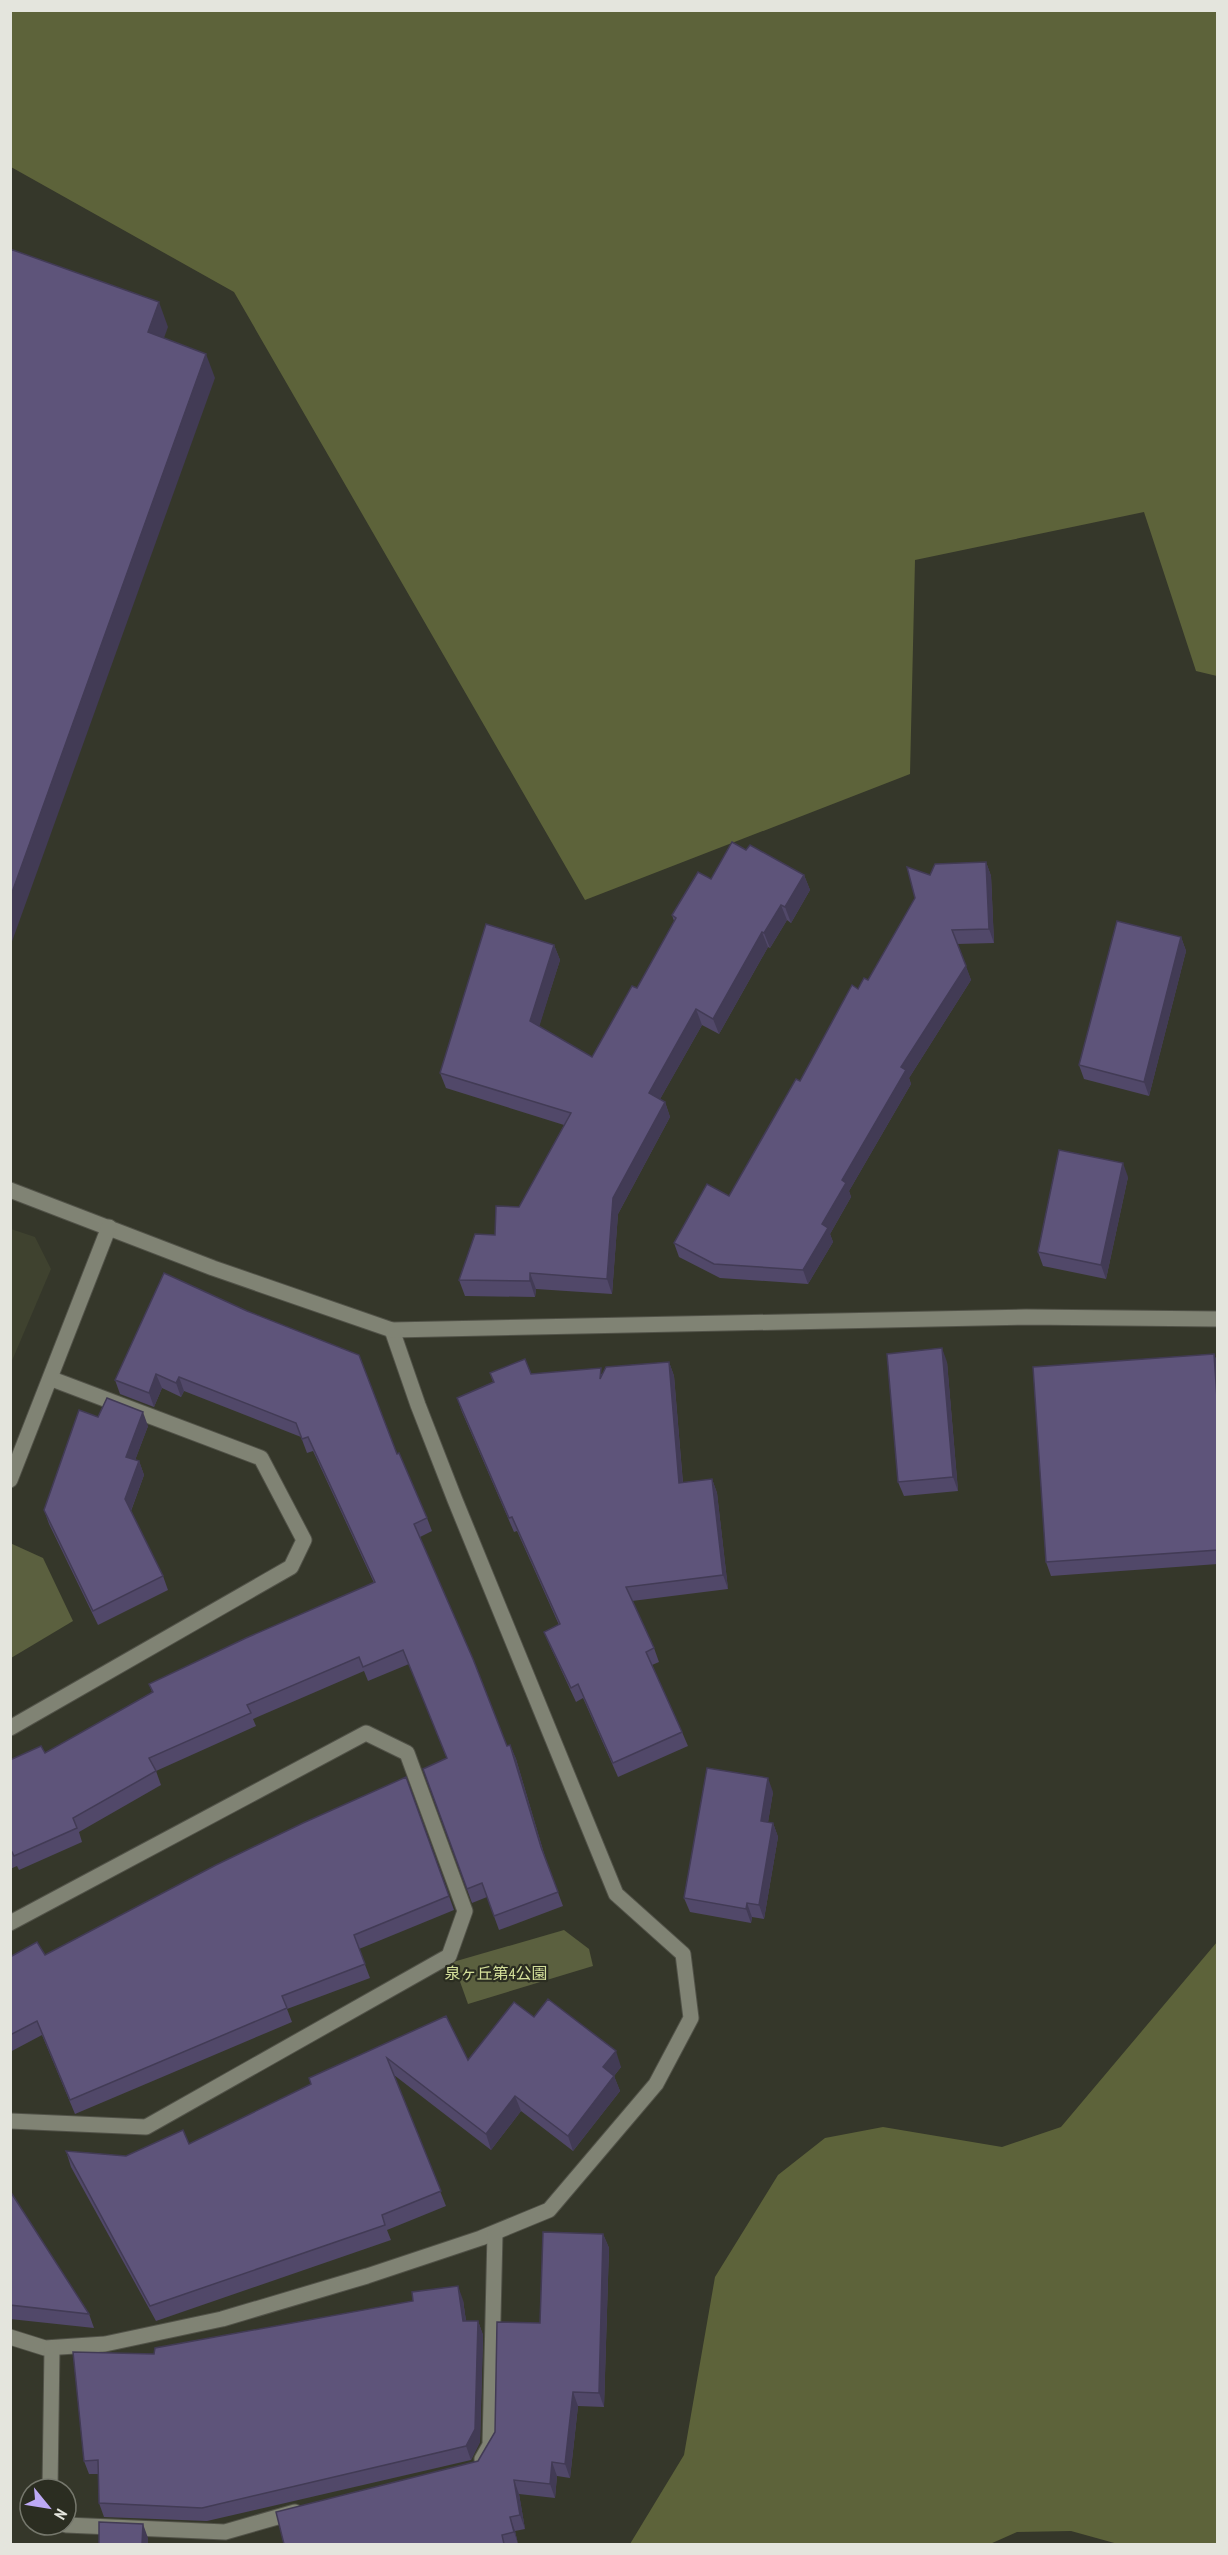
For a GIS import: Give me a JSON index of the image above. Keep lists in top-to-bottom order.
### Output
{
  "parks": ["泉ヶ丘第4公園"],
  "north": "bottom right"
}
